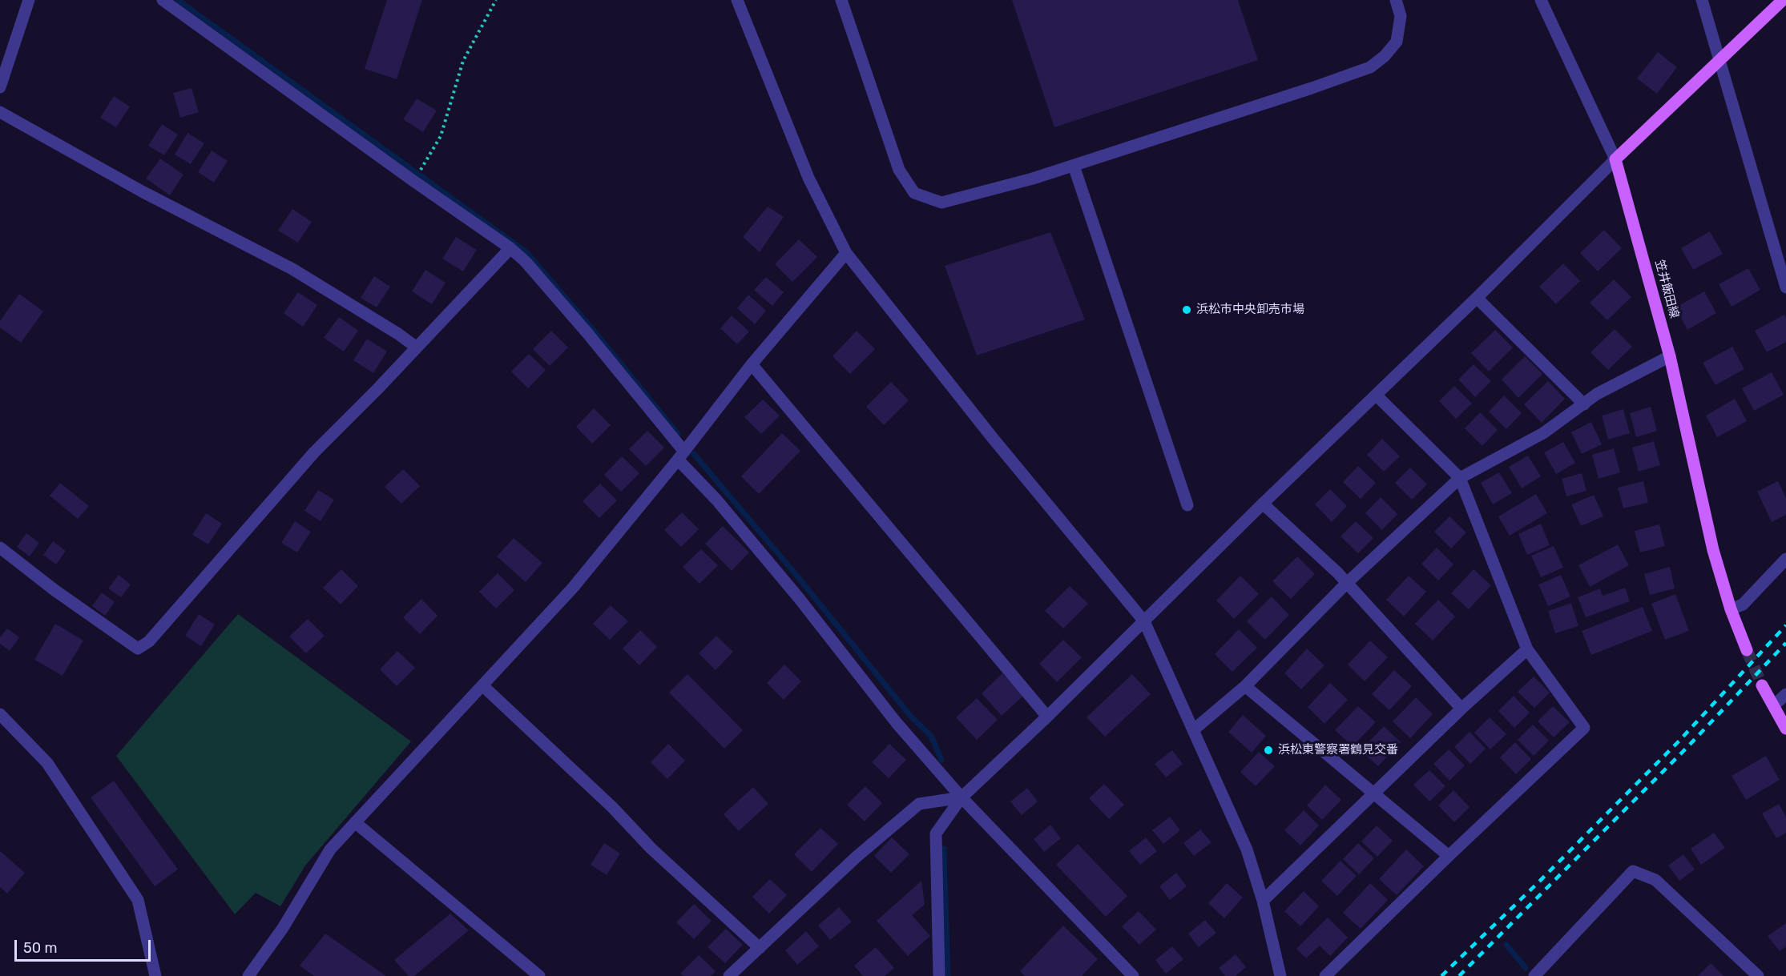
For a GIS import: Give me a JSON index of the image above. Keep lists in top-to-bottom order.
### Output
{
  "streets": {
    "main road": ["笠井飯田線"]
  },
  "places": ["浜松市中央卸売市場", "浜松東警察署鶴見交番"],
  "scale_bar": "50 m"
}
